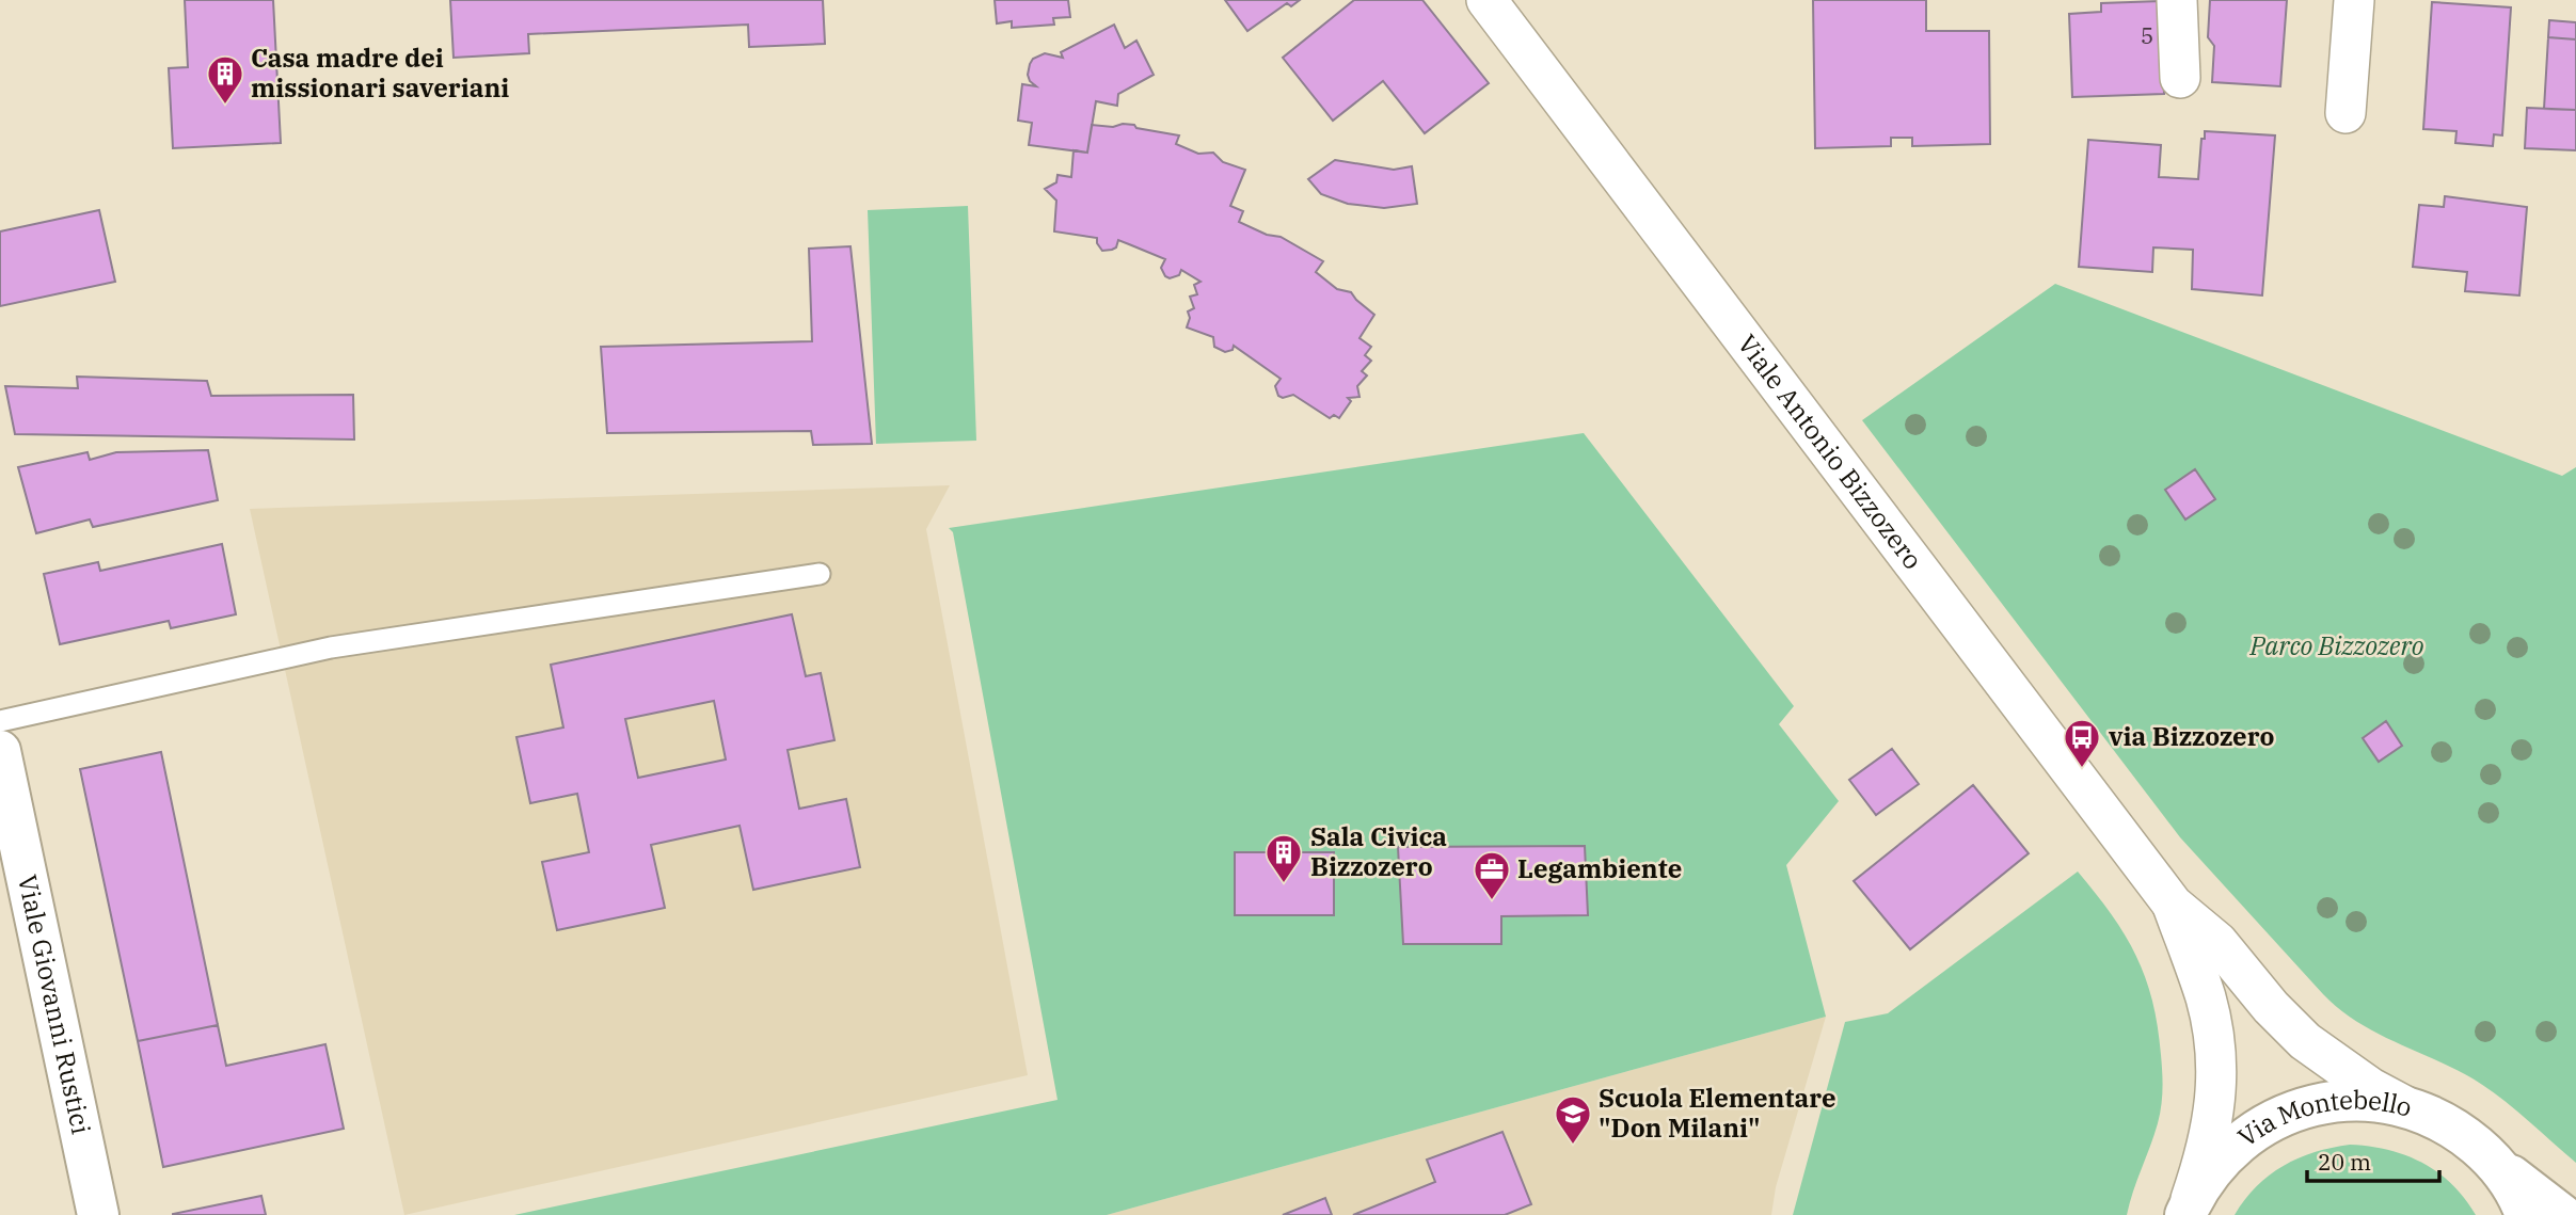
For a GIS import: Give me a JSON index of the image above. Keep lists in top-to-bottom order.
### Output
{
  "streets": {
    "street": ["Viale Antonio Bizzozero", "Viale Giovanni Rustici", "Via Montebello"]
  },
  "crossings": [
    ["Viale Antonio Bizzozero", "Via Montebello"]
  ],
  "parks": ["Parco Bizzozero"],
  "places": {
    "building": ["Casa madre dei missionari saveriani", "Sala Civica Bizzozero"],
    "bus stop": ["via Bizzozero"],
    "office": ["Legambiente"],
    "school or university": ["Scuola Elementare \"Don Milani\""]
  },
  "house_numbers": ["5"],
  "scale_bar": "20 m"
}
